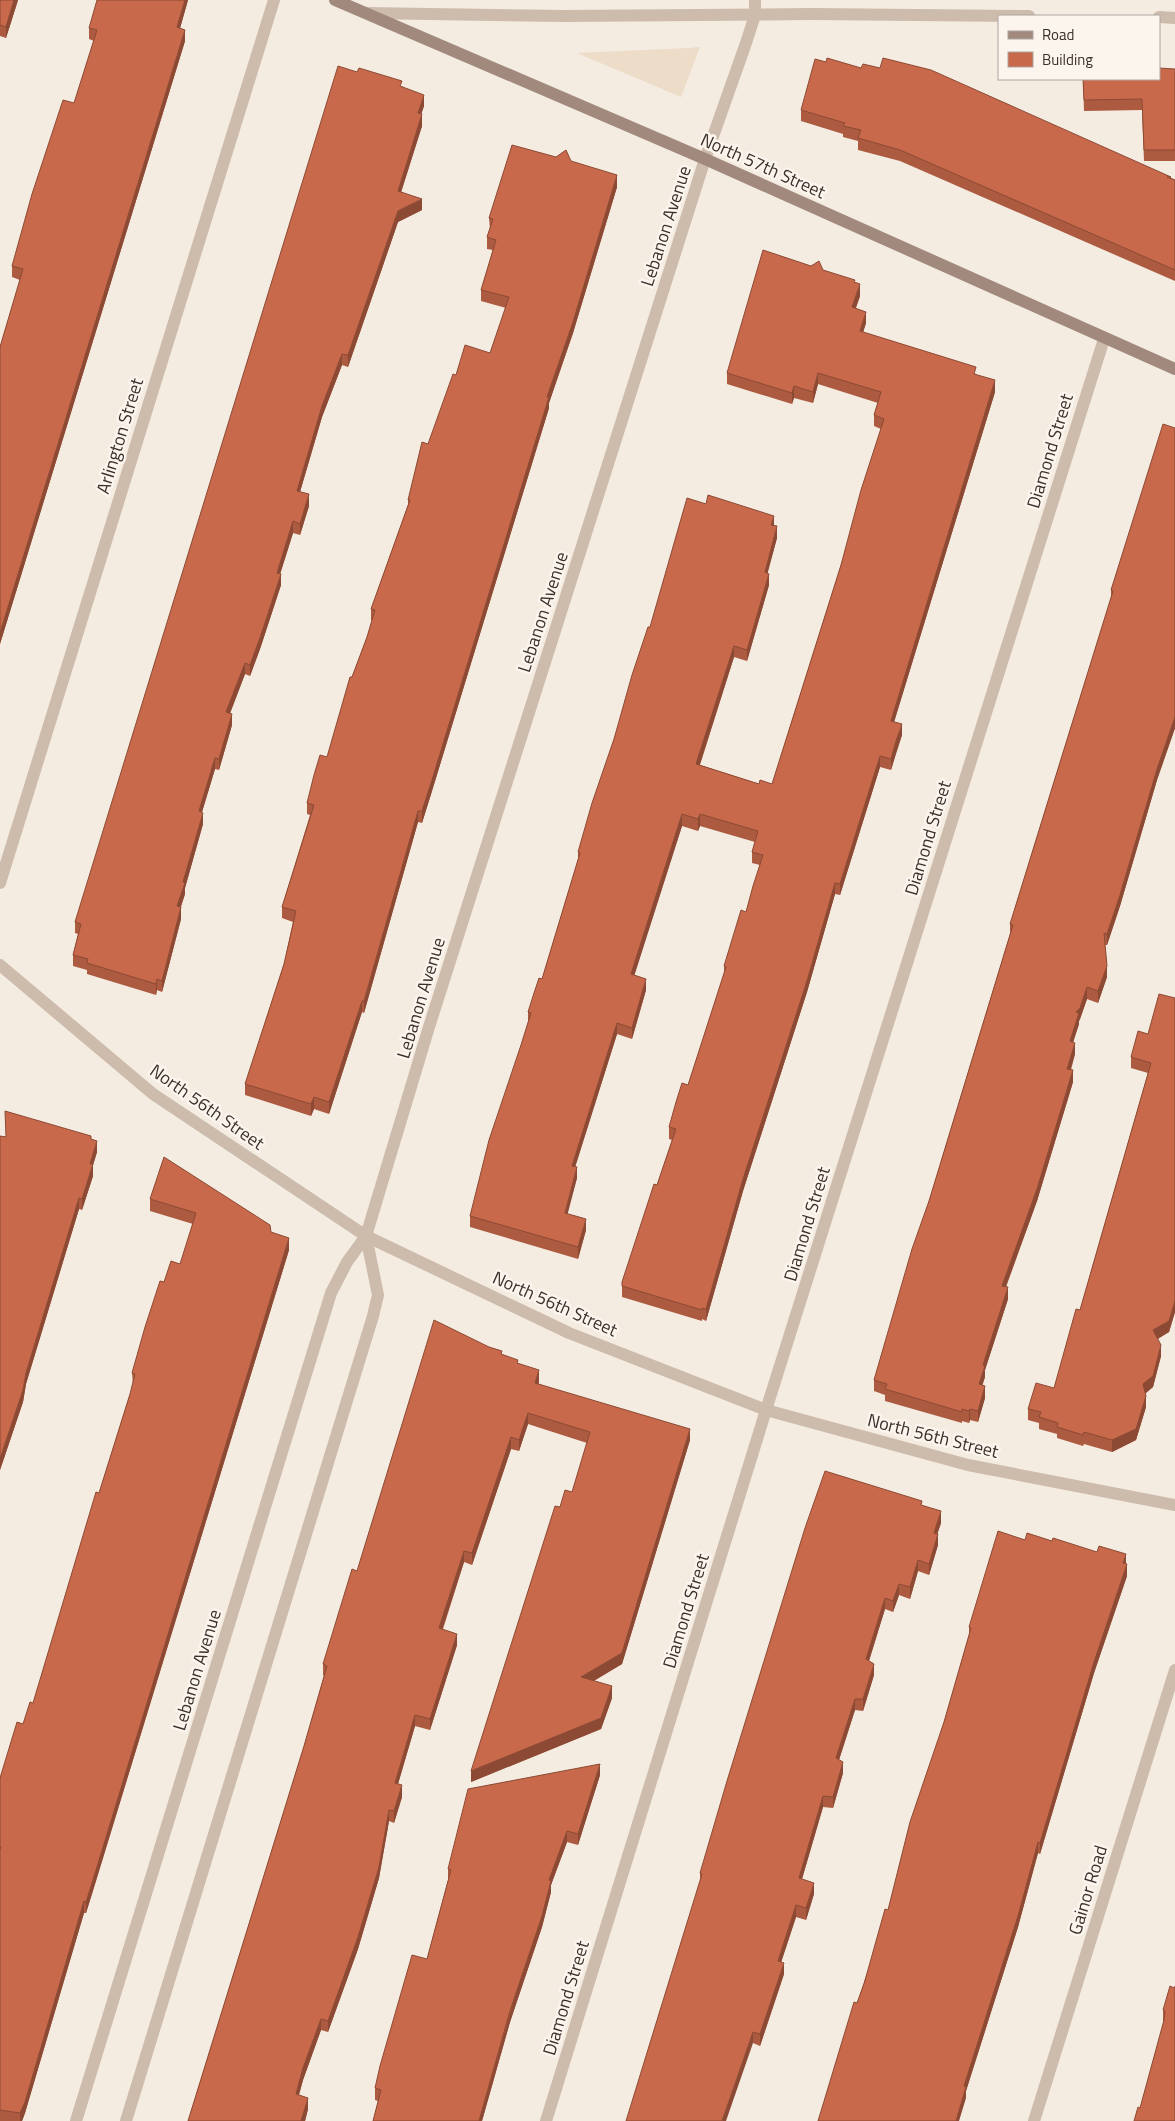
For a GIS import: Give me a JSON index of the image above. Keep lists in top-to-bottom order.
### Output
{
  "streets": {
    "street": [
      "North 57th Street",
      "Lebanon Avenue",
      "Arlington Street",
      "Diamond Street",
      "North 56th Street",
      "Gainor Road"
    ]
  },
  "crossings": [
    ["North 57th Street", "Lebanon Avenue"],
    ["North 57th Street", "Diamond Street"],
    ["Lebanon Avenue", "North 56th Street"],
    ["Diamond Street", "North 56th Street"]
  ],
  "legend": ["Road", "Building"]
}
